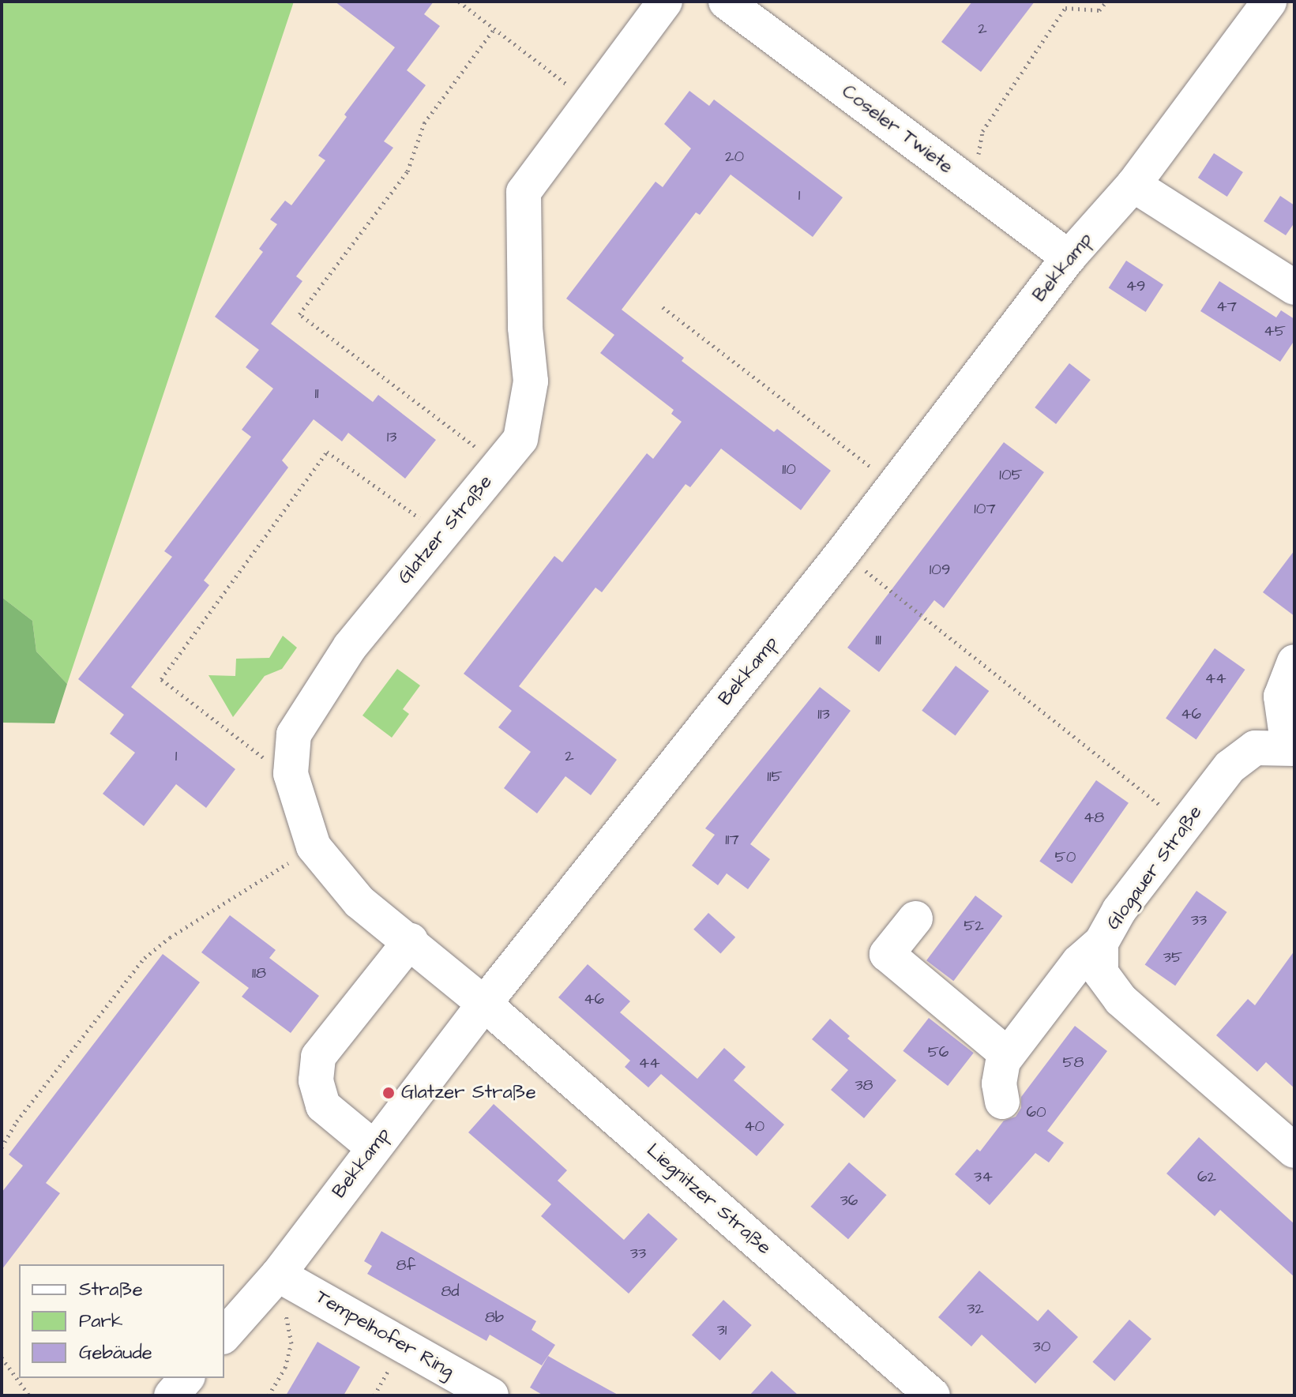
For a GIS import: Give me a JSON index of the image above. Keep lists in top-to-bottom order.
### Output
{
  "streets": {
    "street": [
      "Coseler Twiete",
      "Bekkamp",
      "Glatzer Straße",
      "Glogauer Straße",
      "Liegnitzer Straße",
      "Tempelhofer Ring"
    ]
  },
  "crossings": [
    ["Coseler Twiete", "Bekkamp"],
    ["Bekkamp", "Glatzer Straße"],
    ["Bekkamp", "Liegnitzer Straße"],
    ["Bekkamp", "Tempelhofer Ring"],
    ["Glatzer Straße", "Liegnitzer Straße"]
  ],
  "places": ["Glatzer Straße"],
  "house_numbers": [
    "2",
    "20",
    "1",
    "49",
    "47",
    "45",
    "11",
    "13",
    "110",
    "105",
    "107",
    "109",
    "111",
    "44",
    "113",
    "46",
    "1",
    "2",
    "115",
    "48",
    "117",
    "50",
    "33",
    "52",
    "35",
    "118",
    "46",
    "56",
    "58",
    "44",
    "38",
    "60",
    "40",
    "34",
    "62",
    "36",
    "33",
    "8f",
    "8d",
    "32",
    "8b",
    "31",
    "30"
  ],
  "legend": ["Straße", "Park", "Gebäude"]
}
